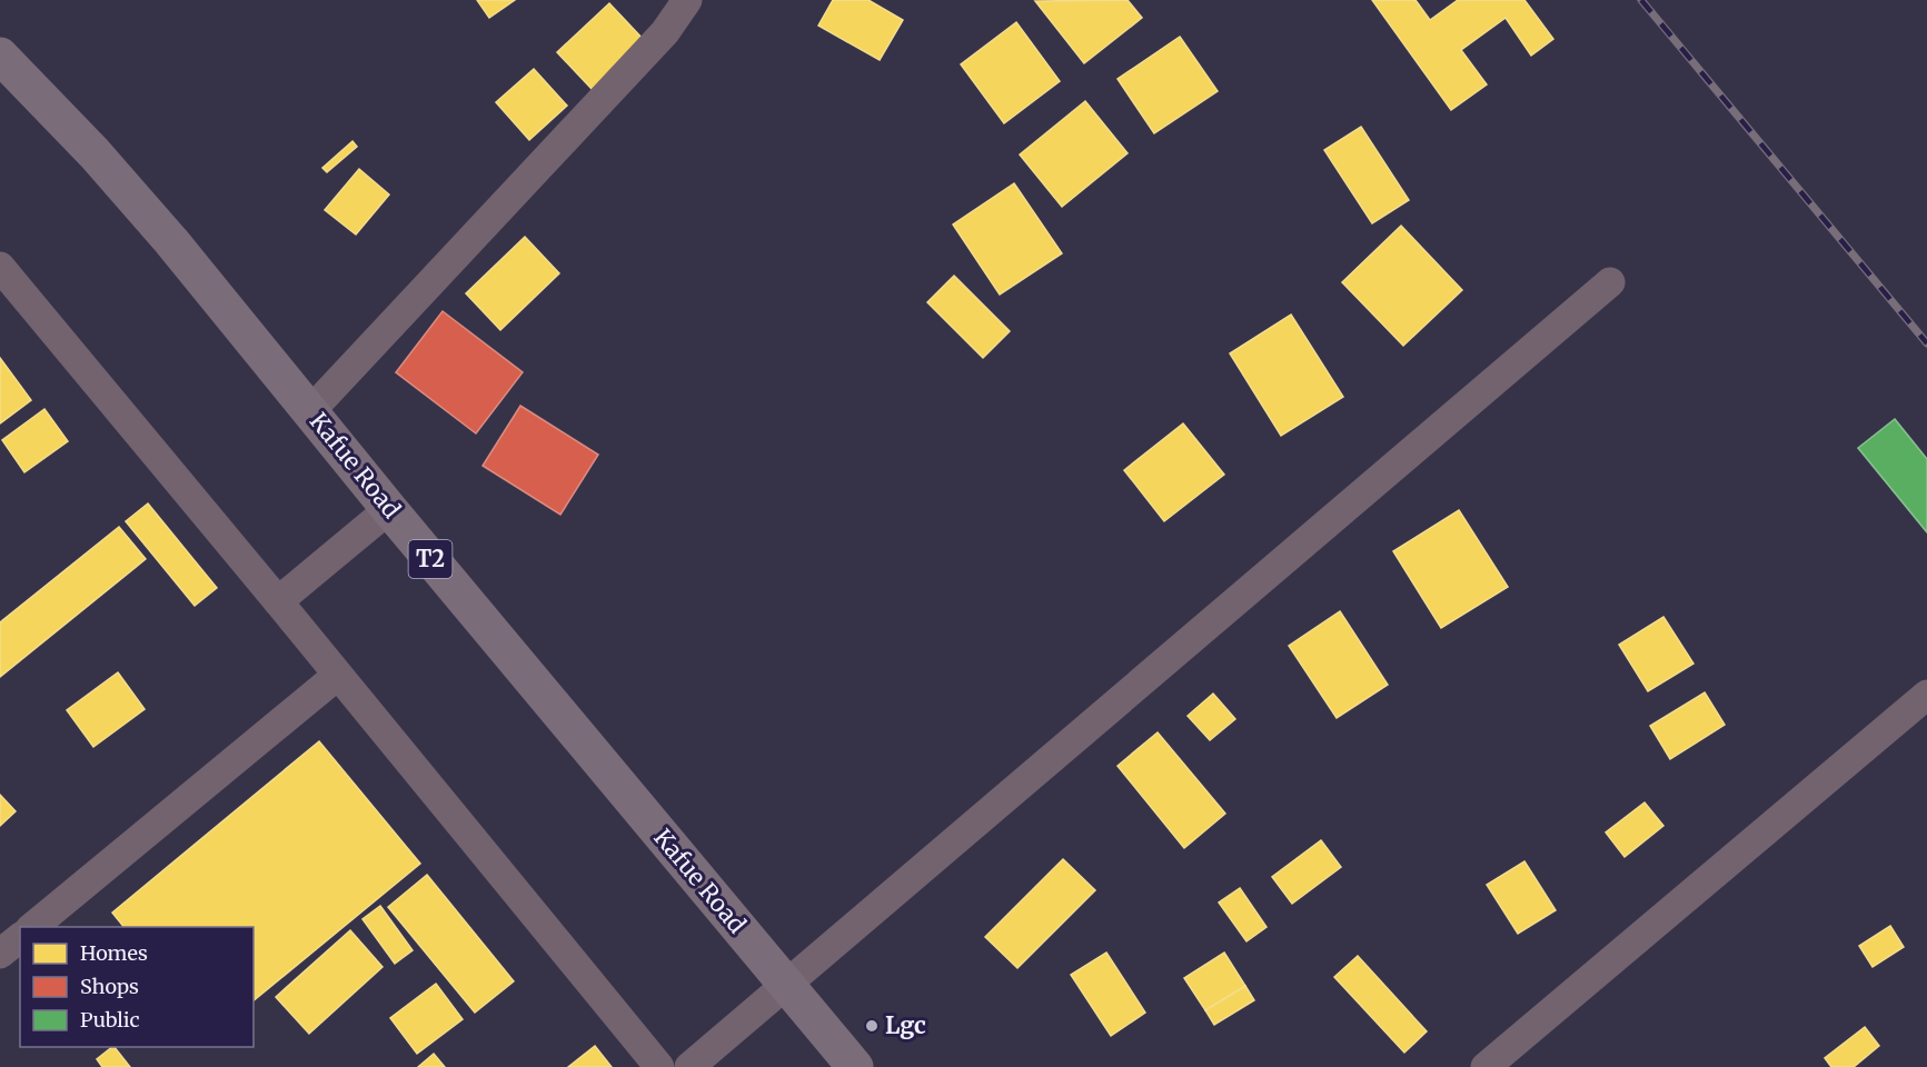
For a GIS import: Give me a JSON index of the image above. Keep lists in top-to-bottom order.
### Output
{
  "streets": {
    "highway": ["Kafue Road", "T2"]
  },
  "places": ["Lgc"],
  "legend": ["Homes", "Shops", "Public"]
}
